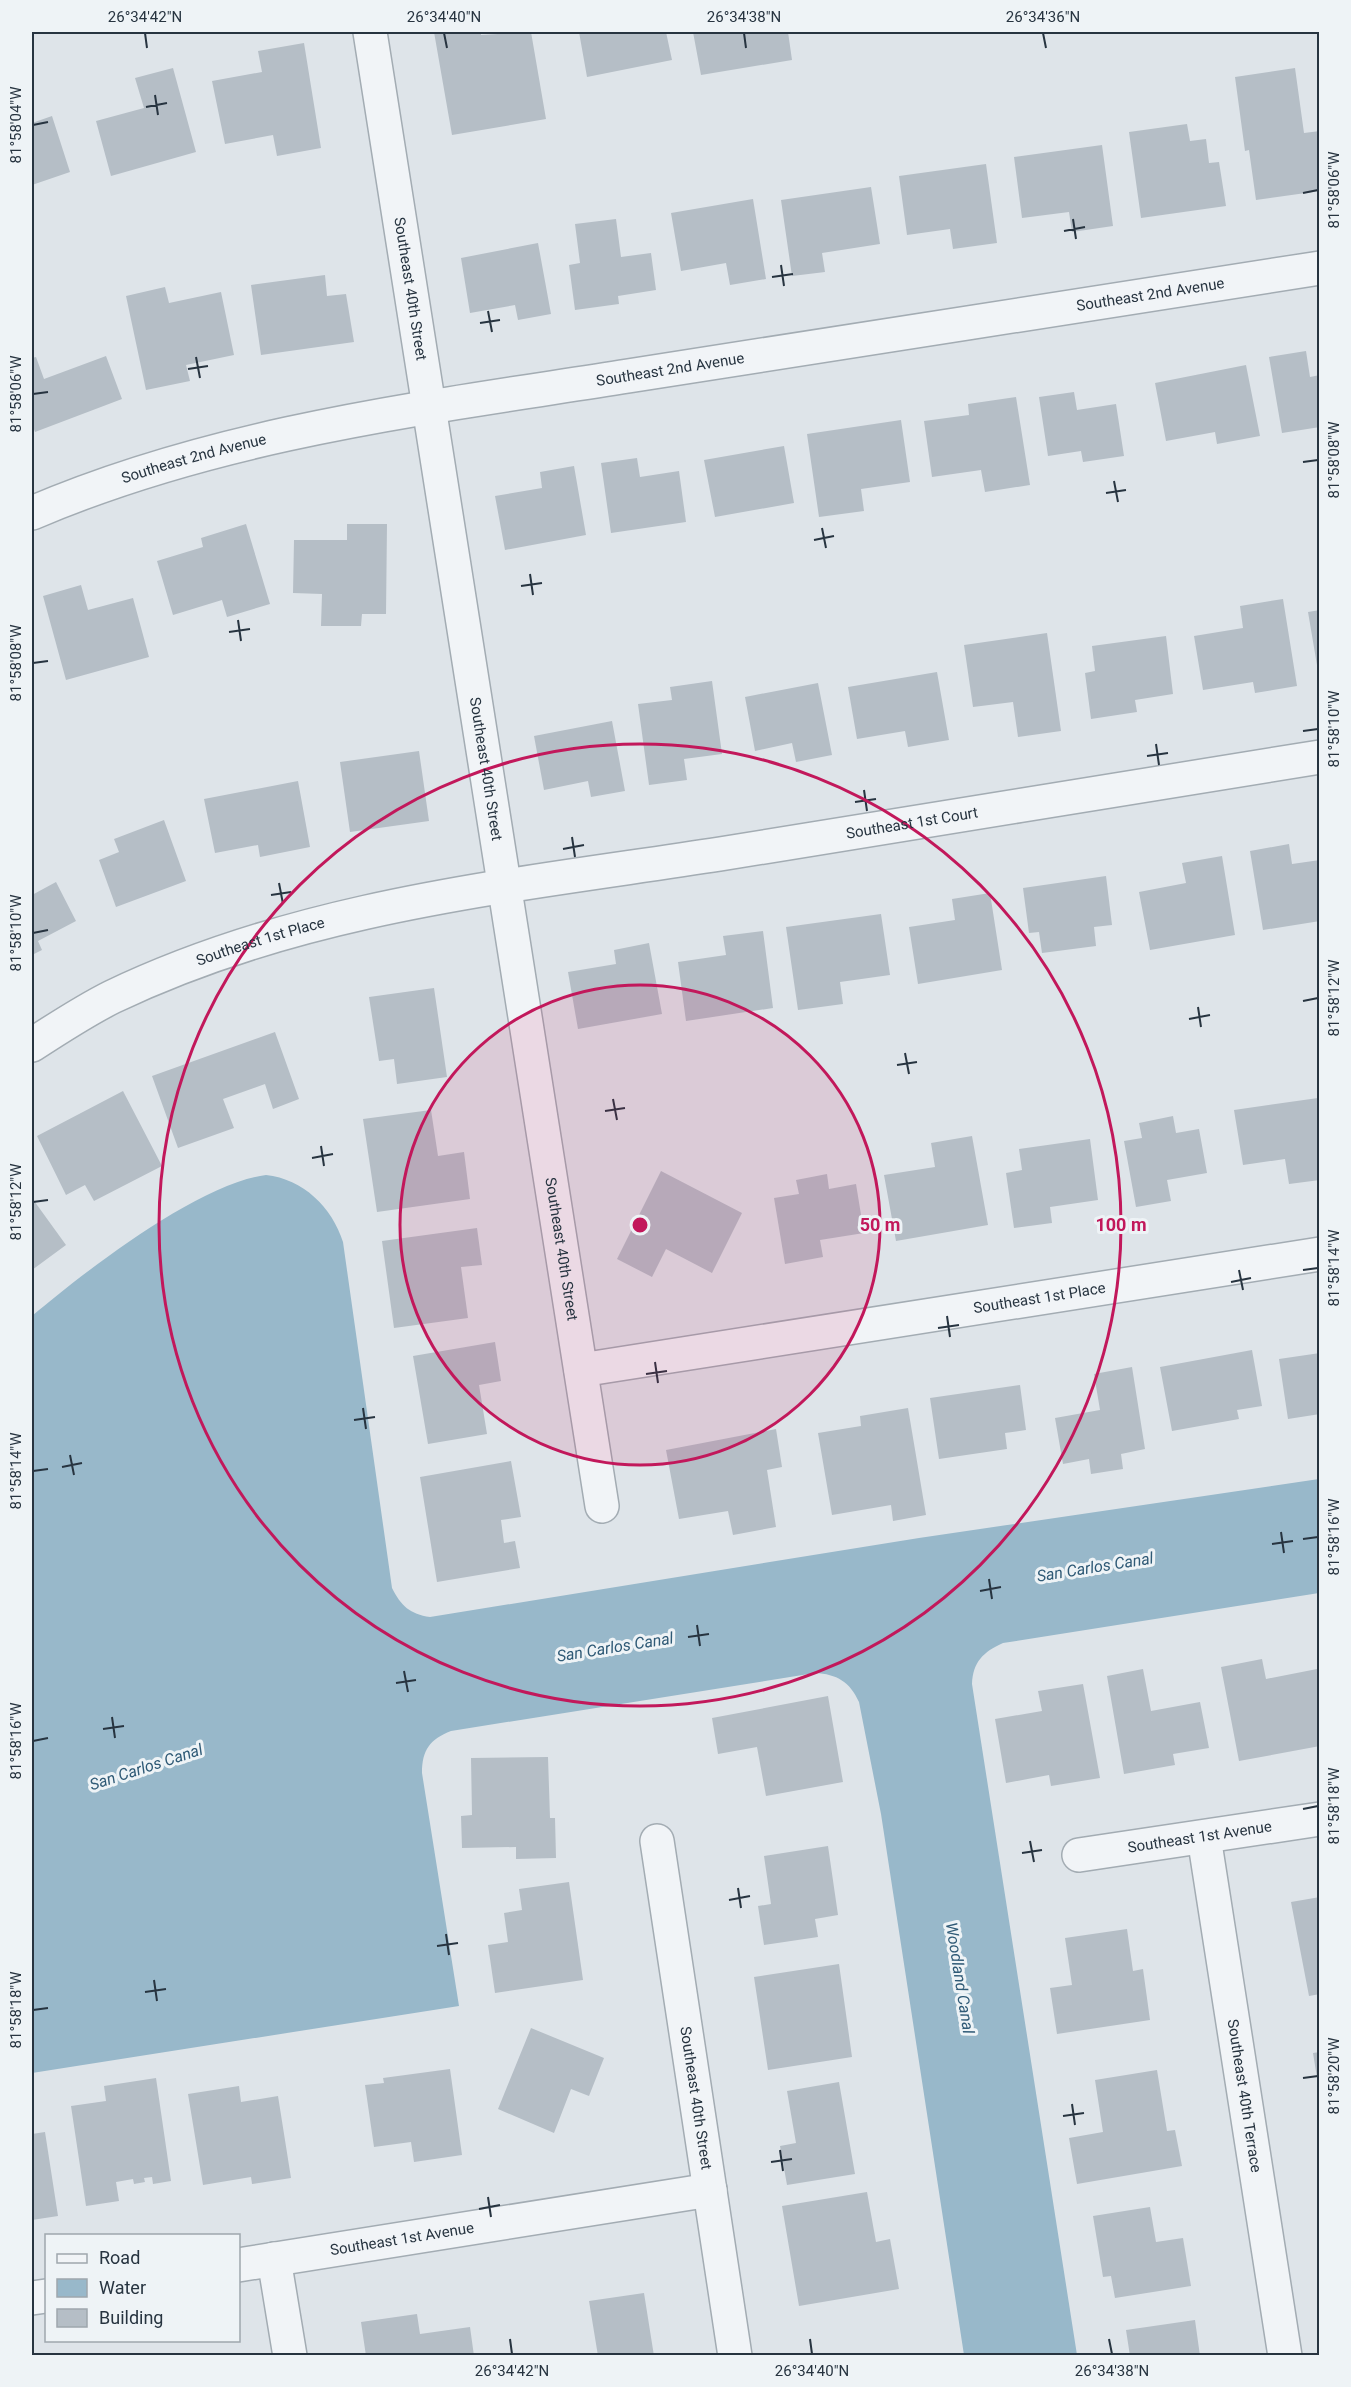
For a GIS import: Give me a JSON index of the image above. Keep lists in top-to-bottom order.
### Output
{
  "streets": {
    "street": [
      "Southeast 40th Street",
      "Southeast 2nd Avenue",
      "Southeast 1st Court",
      "Southeast 1st Place",
      "Southeast 1st Avenue",
      "Southeast 40th Terrace"
    ]
  },
  "crossings": [
    ["Southeast 40th Street", "Southeast 2nd Avenue"],
    ["Southeast 40th Street", "Southeast 1st Court"],
    ["Southeast 40th Street", "Southeast 1st Place"],
    ["Southeast 40th Street", "Southeast 1st Avenue"],
    ["Southeast 1st Court", "Southeast 1st Place"],
    ["Southeast 1st Avenue", "Southeast 40th Terrace"]
  ],
  "water": ["San Carlos Canal", "Woodland Canal"],
  "legend": ["Road", "Water", "Building"],
  "coordinates": [
    "26°34'42\"N",
    "26°34'40\"N",
    "26°34'38\"N",
    "26°34'36\"N",
    "81°58'04\"W",
    "81°58'06\"W",
    "81°58'08\"W",
    "81°58'10\"W",
    "81°58'12\"W",
    "81°58'14\"W",
    "81°58'16\"W",
    "81°58'18\"W",
    "81°58'20\"W"
  ],
  "rings": ["50 m", "100 m"]
}
